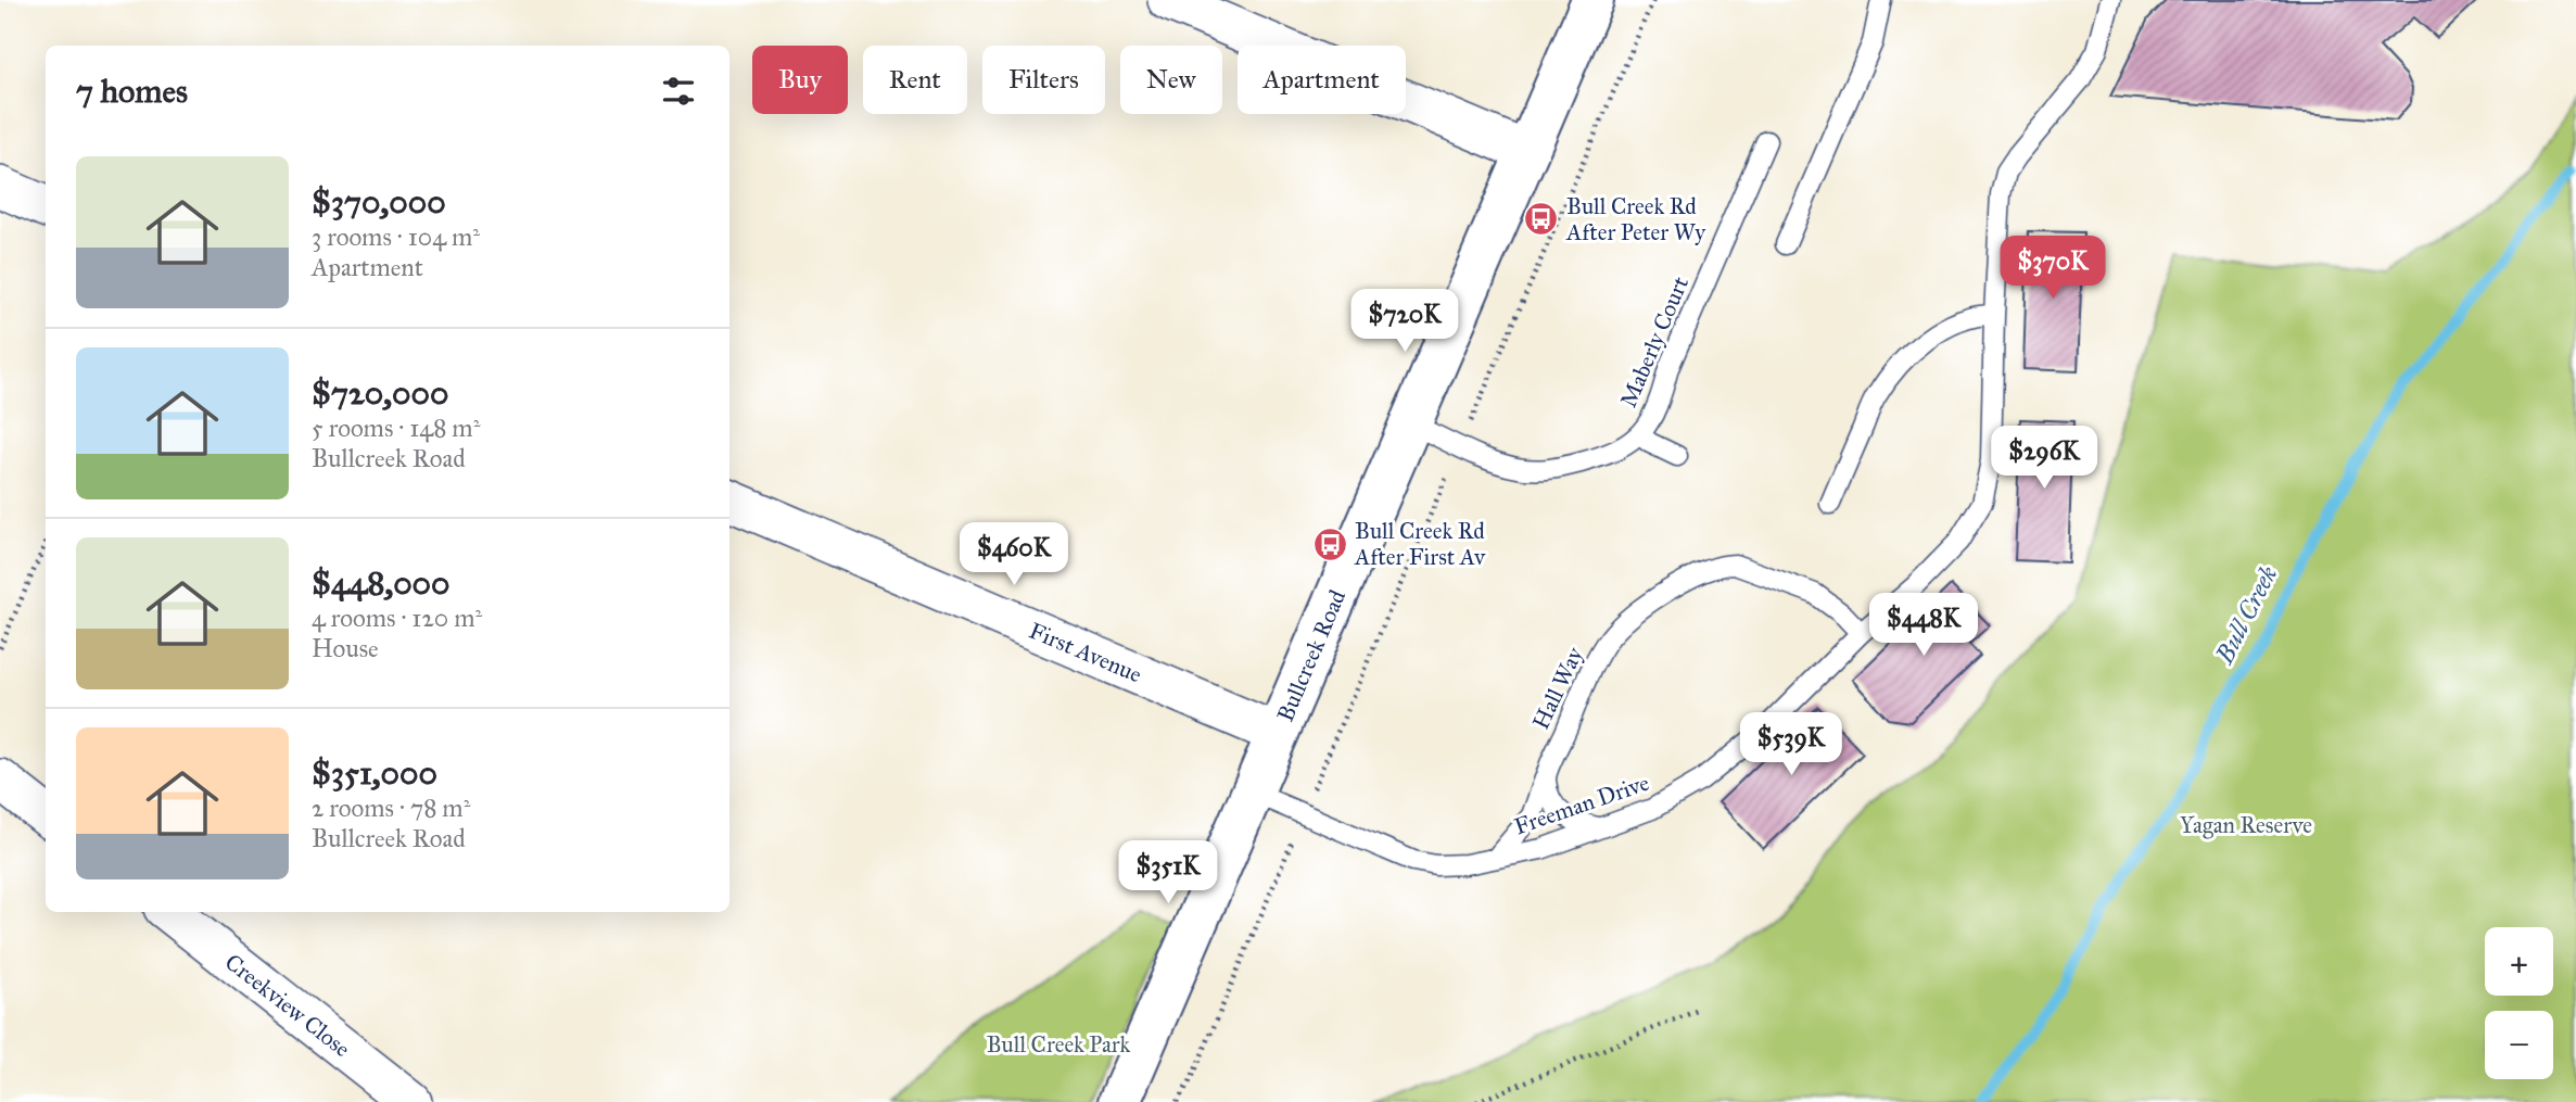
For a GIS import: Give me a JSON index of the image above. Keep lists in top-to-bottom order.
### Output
{
  "streets": {
    "street": ["First Avenue", "Bullcreek Road", "Creekview Close"],
    "lane": ["Maberly Court", "Hall Way", "Freeman Drive"]
  },
  "crossings": [
    ["Maberly Court", "Bullcreek Road"],
    ["First Avenue", "Bullcreek Road"],
    ["Bullcreek Road", "Freeman Drive"],
    ["Hall Way", "Freeman Drive"]
  ],
  "water": ["Bull Creek"],
  "parks": ["Yagan Reserve", "Bull Creek Park"],
  "places": {
    "bus stop": ["Bull Creek Rd After Peter Wy", "Bull Creek Rd After First Av"]
  },
  "page": {
    "chip": [
      "Buy",
      "Rent",
      "Filters",
      "New",
      "Apartment"
    ],
    "heading": "7 homes",
    "list": [
      {
        "name": "$370,000",
        "note": "3 rooms · 104 m² · Apartment"
      },
      {
        "name": "$720,000",
        "note": "5 rooms · 148 m² · Bullcreek Road"
      },
      {
        "name": "$448,000",
        "note": "4 rooms · 120 m² · House"
      },
      {
        "name": "$351,000",
        "note": "2 rooms · 78 m² · Bullcreek Road"
      }
    ],
    "price": [
      "$370K",
      "$720K",
      "$296K",
      "$460K",
      "$448K",
      "$539K",
      "$351K"
    ],
    "map_buttons": ["+", "−"]
  }
}
